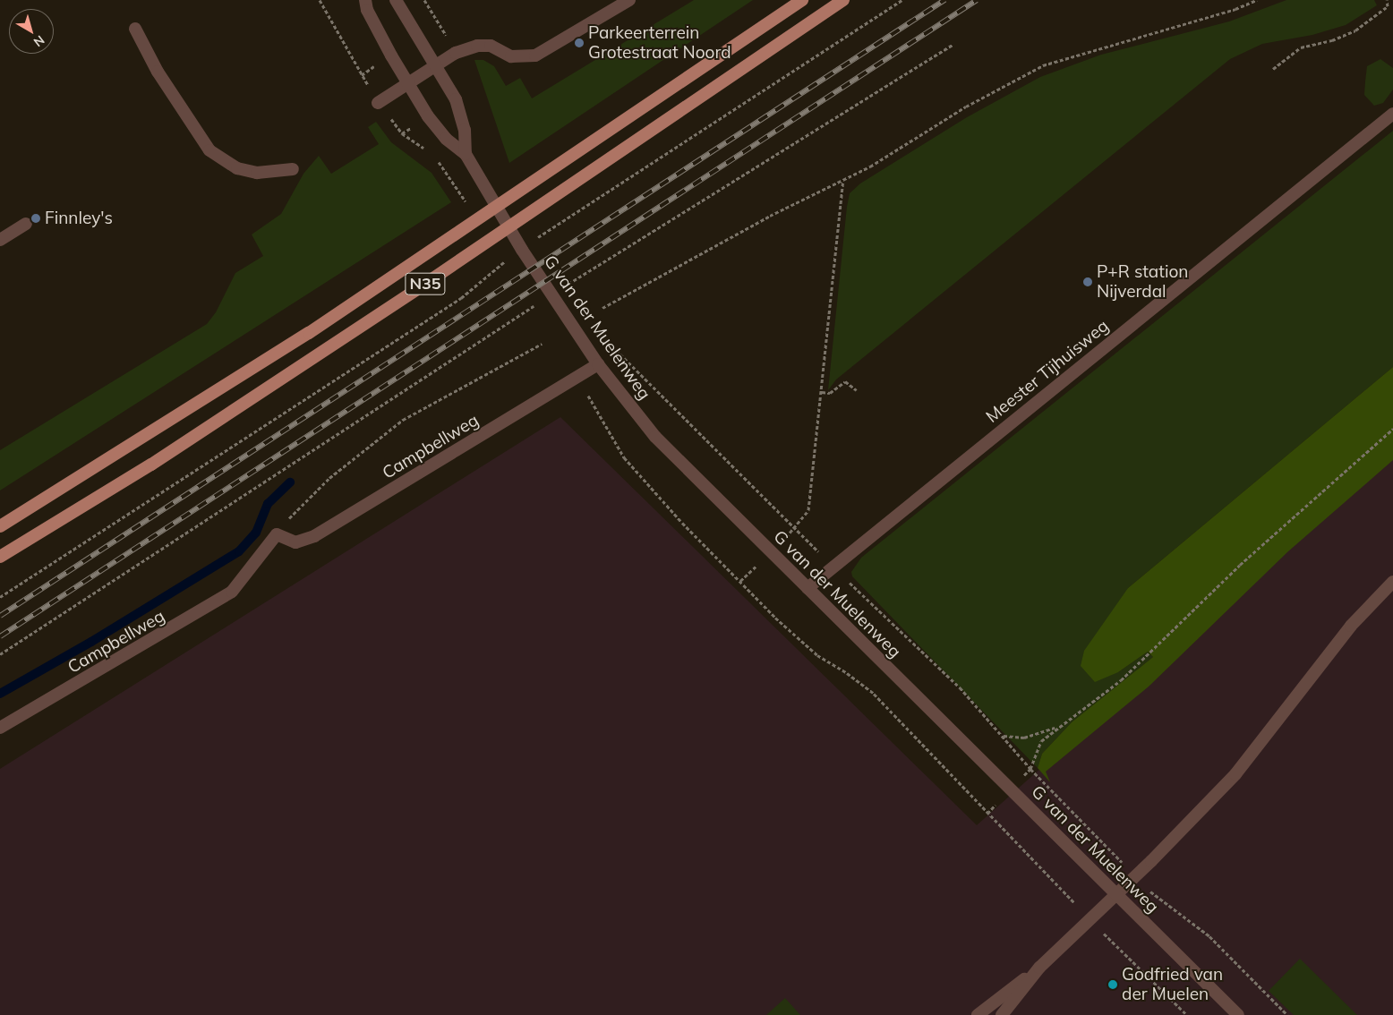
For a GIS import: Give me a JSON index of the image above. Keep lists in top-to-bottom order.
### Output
{
  "streets": {
    "main road": ["N35"],
    "street": ["G van der Muelenweg", "Meester Tijhuisweg", "Campbellweg"]
  },
  "crossings": [
    ["G van der Muelenweg", "Meester Tijhuisweg"],
    ["G van der Muelenweg", "Campbellweg"]
  ],
  "places": [
    "Parkeerterrein Grotestraat Noord",
    "Finnley's",
    "P+R station Nijverdal",
    "Godfried van der Muelen"
  ],
  "north": "bottom right"
}
